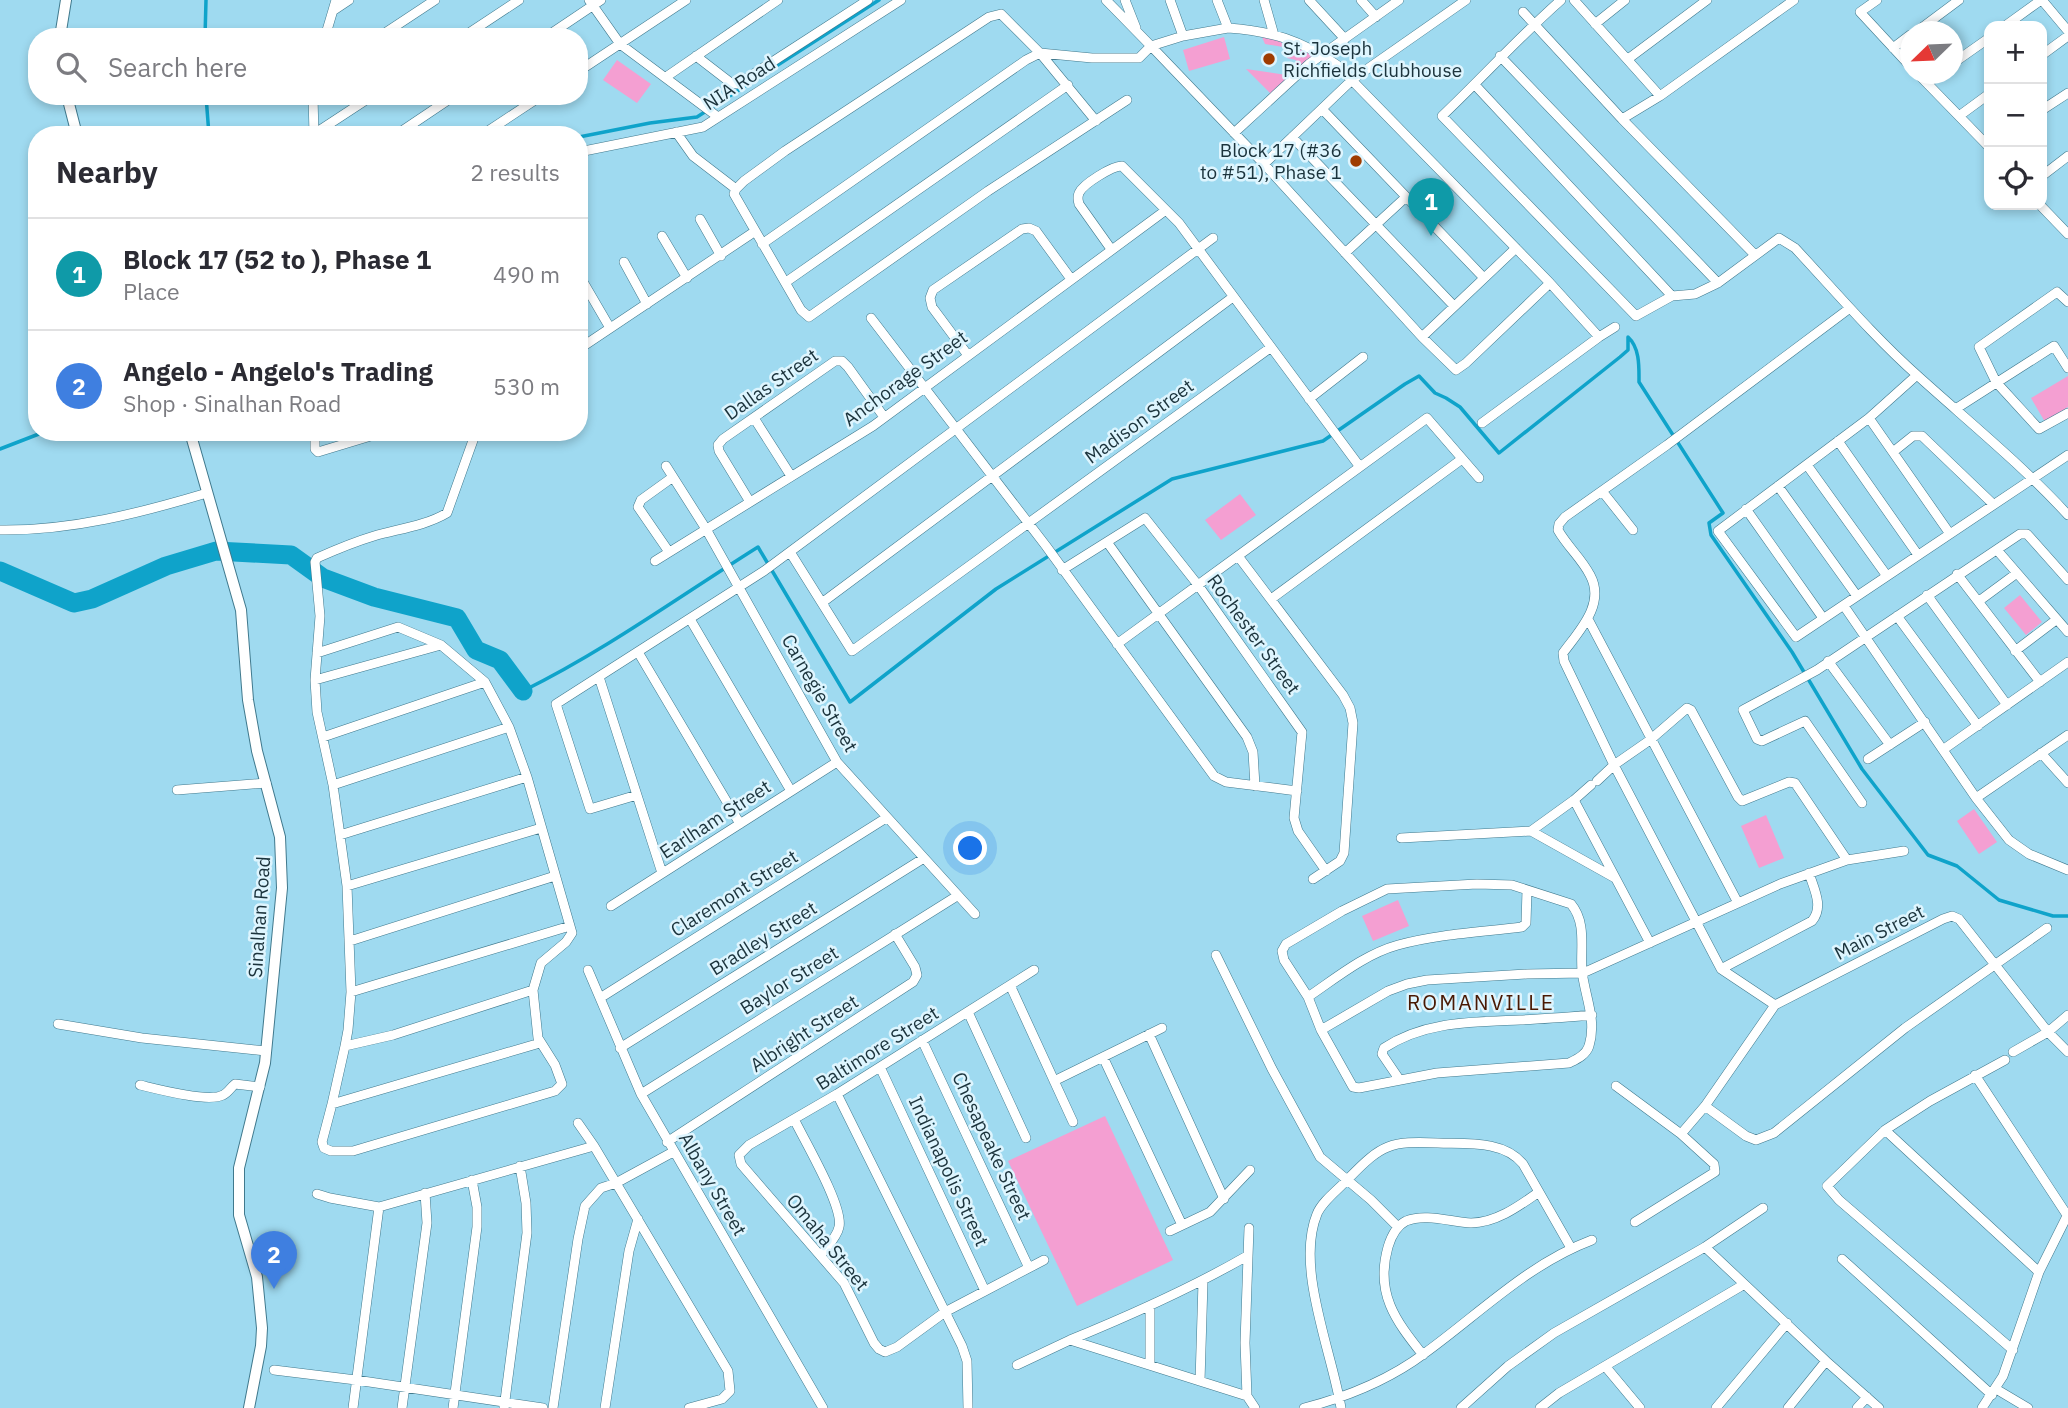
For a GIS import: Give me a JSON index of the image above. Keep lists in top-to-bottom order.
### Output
{
  "streets": {
    "street": [
      "NIA Road",
      "Anchorage Street",
      "Dallas Street",
      "Madison Street",
      "Rochester Street",
      "Carnegie Street",
      "Earlham Street",
      "Claremont Street",
      "Sinalhan Road",
      "Main Street",
      "Bradley Street",
      "Baylor Street",
      "Albright Street",
      "Baltimore Street",
      "Chesapeake Street",
      "Indianapolis Street",
      "Albany Street",
      "Omaha Street"
    ]
  },
  "crossings": [
    ["Anchorage Street", "Dallas Street"],
    ["Anchorage Street", "Carnegie Street"],
    ["Carnegie Street", "Earlham Street"],
    ["Carnegie Street", "Claremont Street"],
    ["Carnegie Street", "Bradley Street"],
    ["Carnegie Street", "Baylor Street"],
    ["Claremont Street", "Albany Street"],
    ["Bradley Street", "Albany Street"],
    ["Baylor Street", "Albright Street"],
    ["Baylor Street", "Albany Street"],
    ["Albright Street", "Albany Street"],
    ["Baltimore Street", "Chesapeake Street"],
    ["Baltimore Street", "Indianapolis Street"],
    ["Baltimore Street", "Omaha Street"]
  ],
  "districts": ["ROMANVILLE"],
  "places": ["St. Joseph Richfields Clubhouse", "Block 17 (#36 to #51), Phase 1"],
  "north": "bottom left",
  "page": {
    "map_buttons": ["+", "−"],
    "search": "Search here",
    "heading": ["Nearby", "2 results"],
    "pins": ["1", "2"],
    "list": [
      {
        "mark": "1",
        "name": "Block 17 (52 to ), Phase 1",
        "note": "Place",
        "value": "490 m"
      },
      {
        "mark": "2",
        "name": "Angelo - Angelo's Trading",
        "note": "Shop · Sinalhan Road",
        "value": "530 m"
      }
    ]
  }
}
